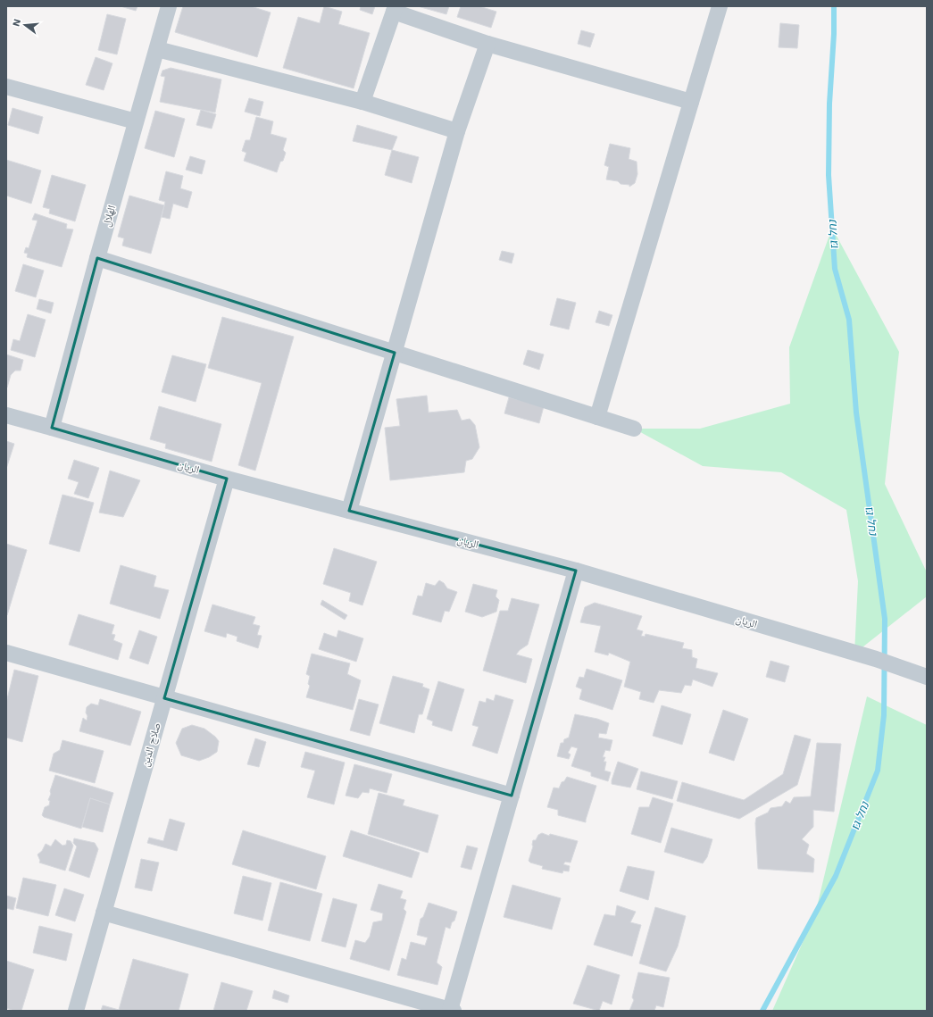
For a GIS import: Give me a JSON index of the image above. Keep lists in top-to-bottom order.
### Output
{
  "streets": {
    "street": ["الهلال", "الريان", "صلاح الدين"]
  },
  "crossings": [
    ["الهلال", "الريان"],
    ["الريان", "صلاح الدين"]
  ],
  "water": ["נחל גז"],
  "north": "left"
}
